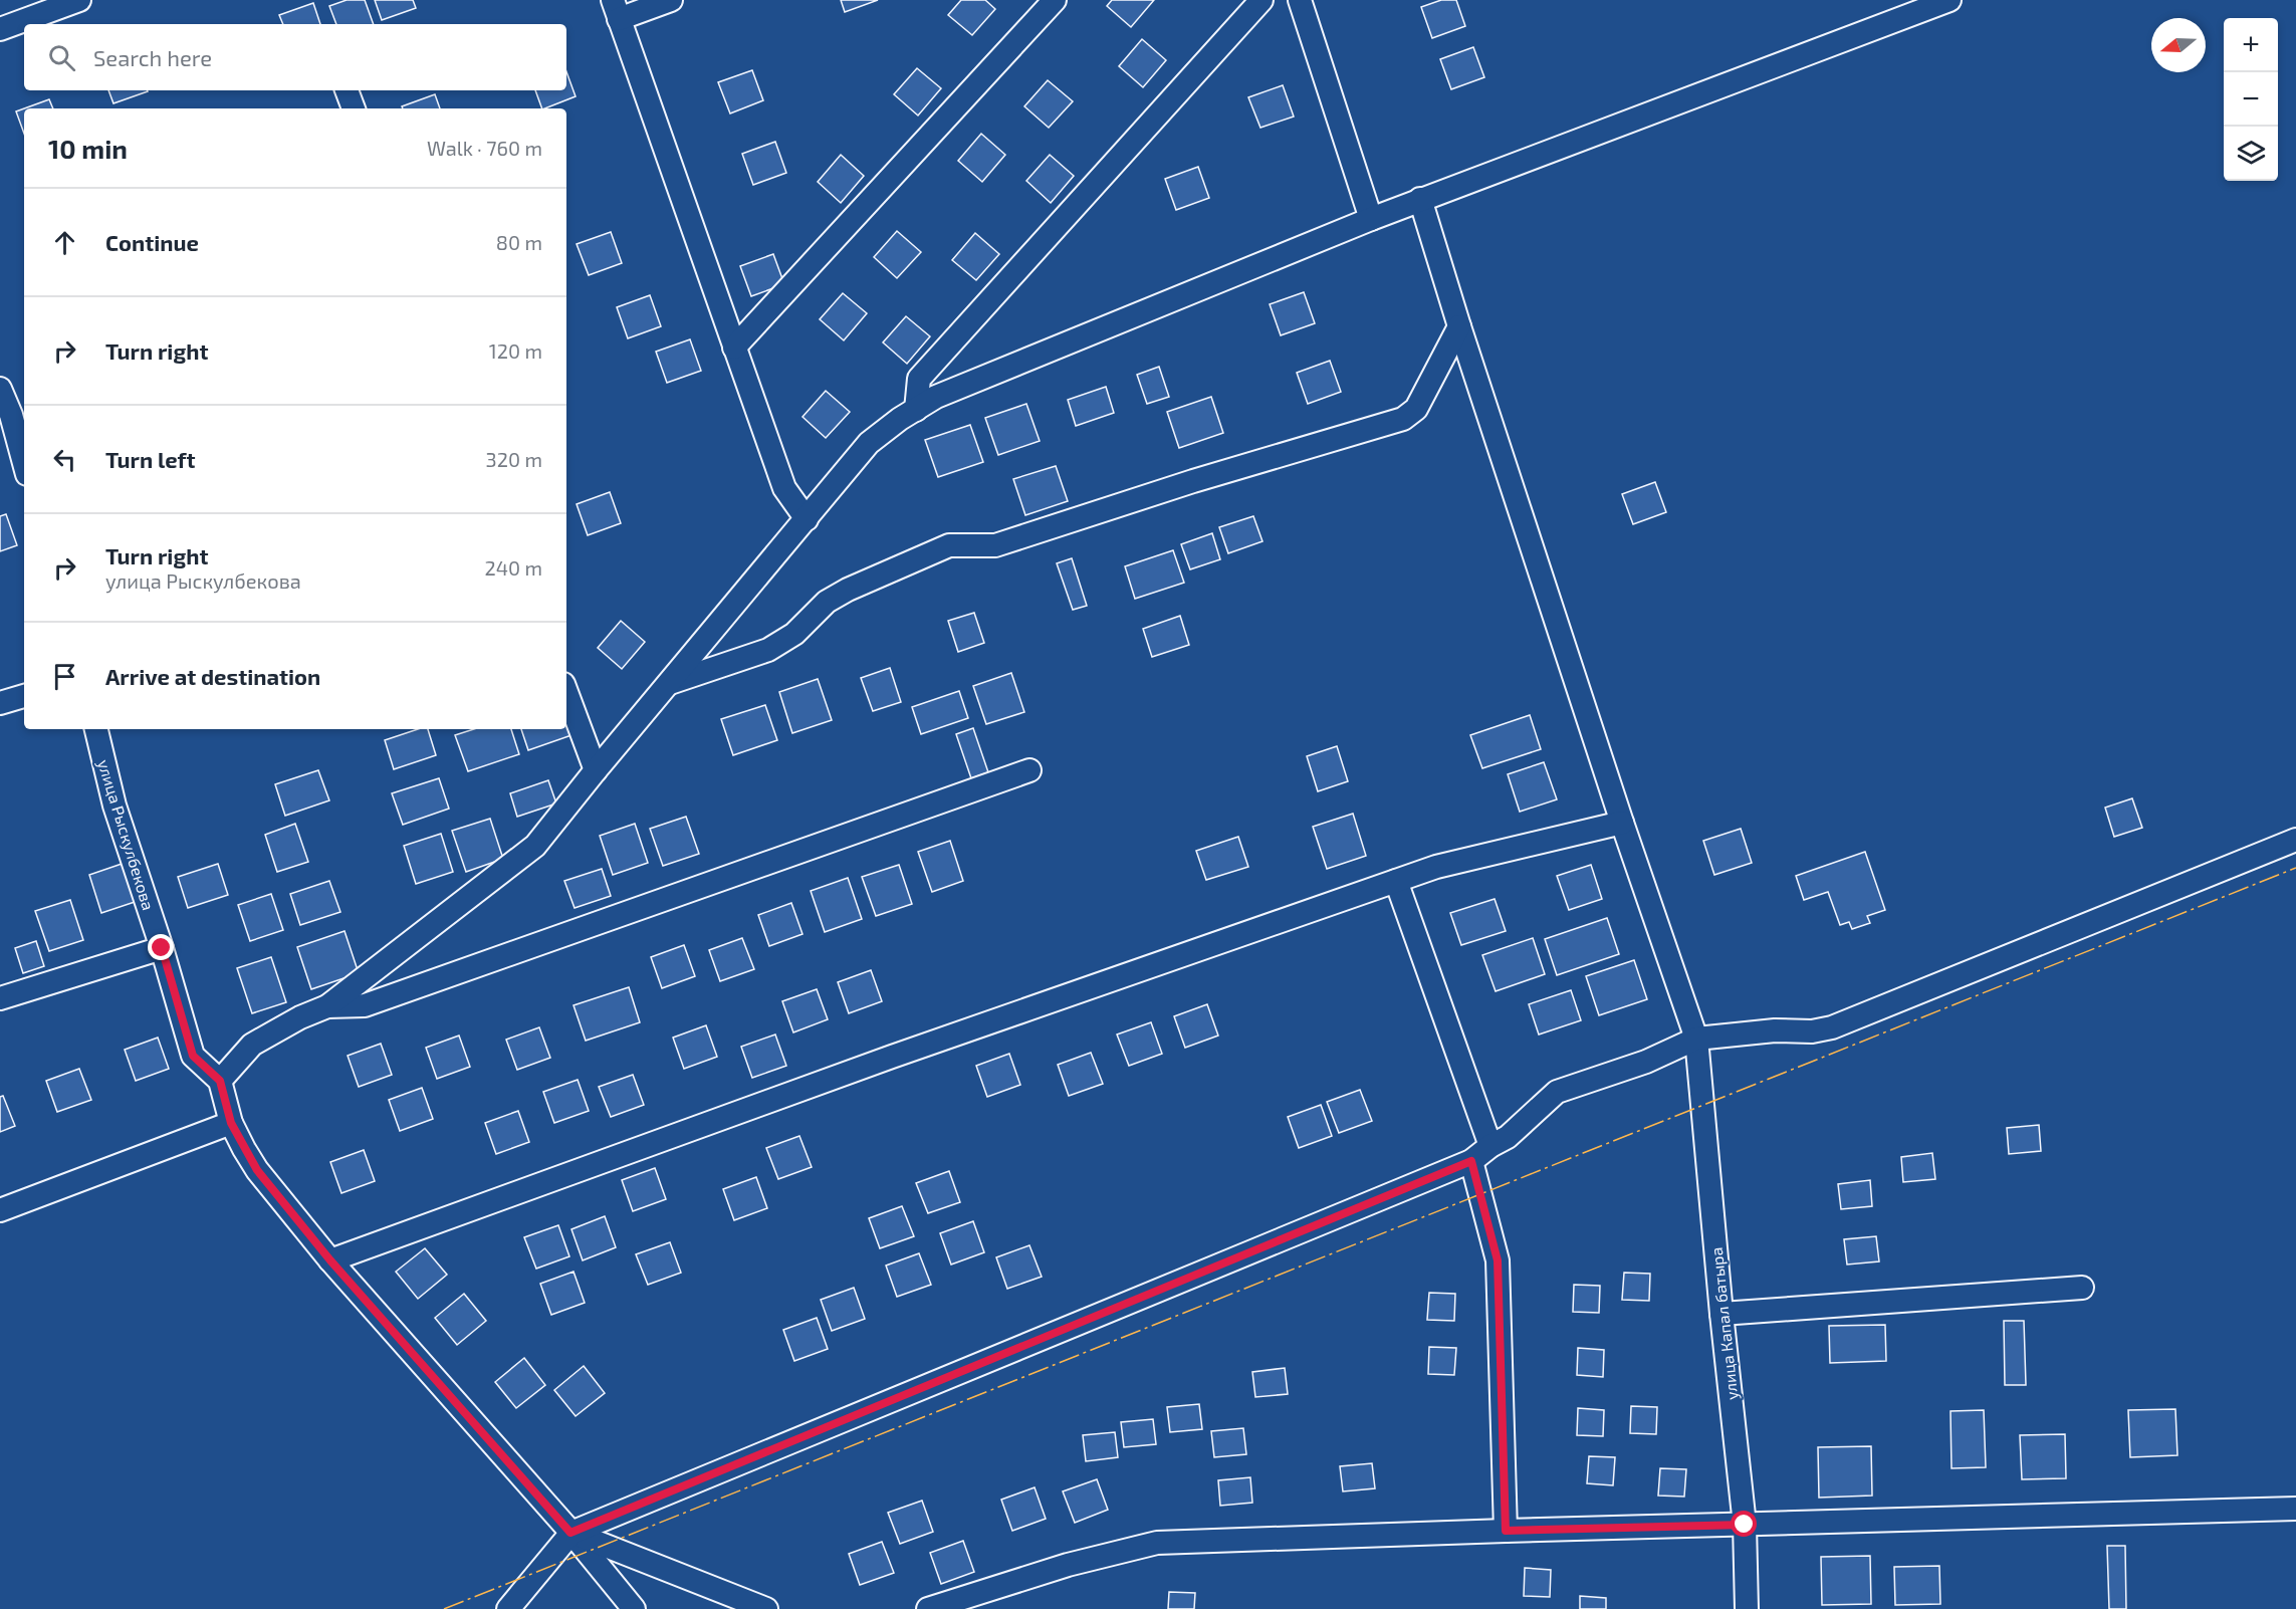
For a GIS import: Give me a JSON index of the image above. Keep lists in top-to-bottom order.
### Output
{
  "streets": {
    "street": ["улица Рыскулбекова", "улица Капал батыра"]
  },
  "north": "left",
  "page": {
    "map_buttons": ["+", "−"],
    "search": "Search here",
    "heading": ["10 min", "Walk · 760 m"],
    "list": [
      ["Continue", "80 m"],
      ["Turn right", "120 m"],
      ["Turn left", "320 m"],
      ["Turn right", "улица Рыскулбекова", "240 m"],
      "Arrive at destination"
    ]
  }
}
